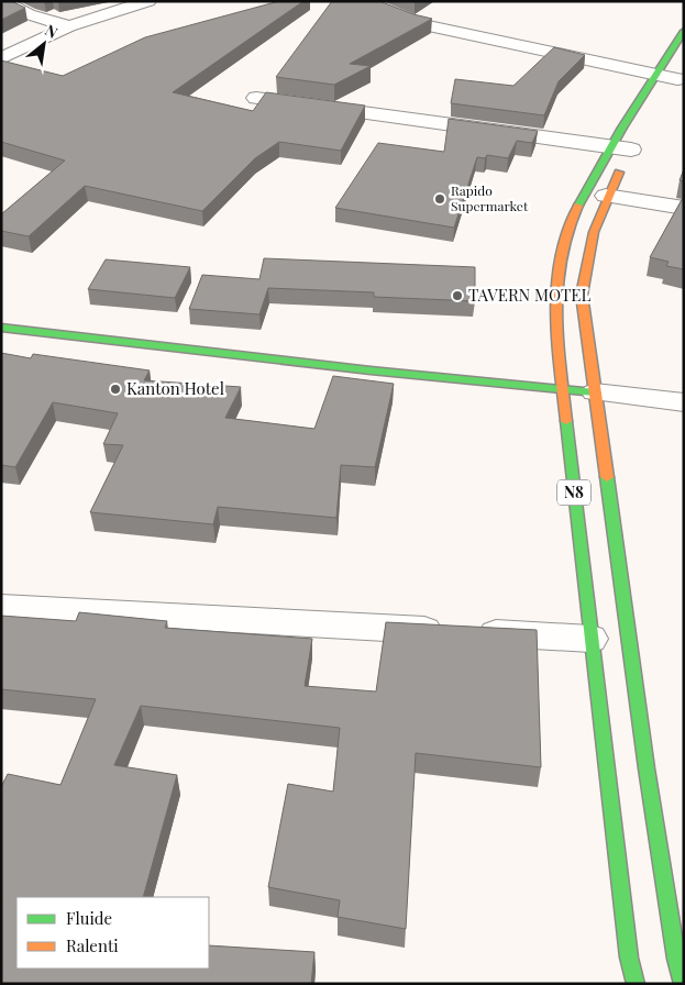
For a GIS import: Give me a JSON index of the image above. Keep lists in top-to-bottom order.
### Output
{
  "streets": {
    "main road": ["N8"]
  },
  "places": ["Rapido Supermarket", "TAVERN MOTEL", "Kanton Hotel"],
  "legend": ["Fluide", "Ralenti"],
  "north": "top right"
}
